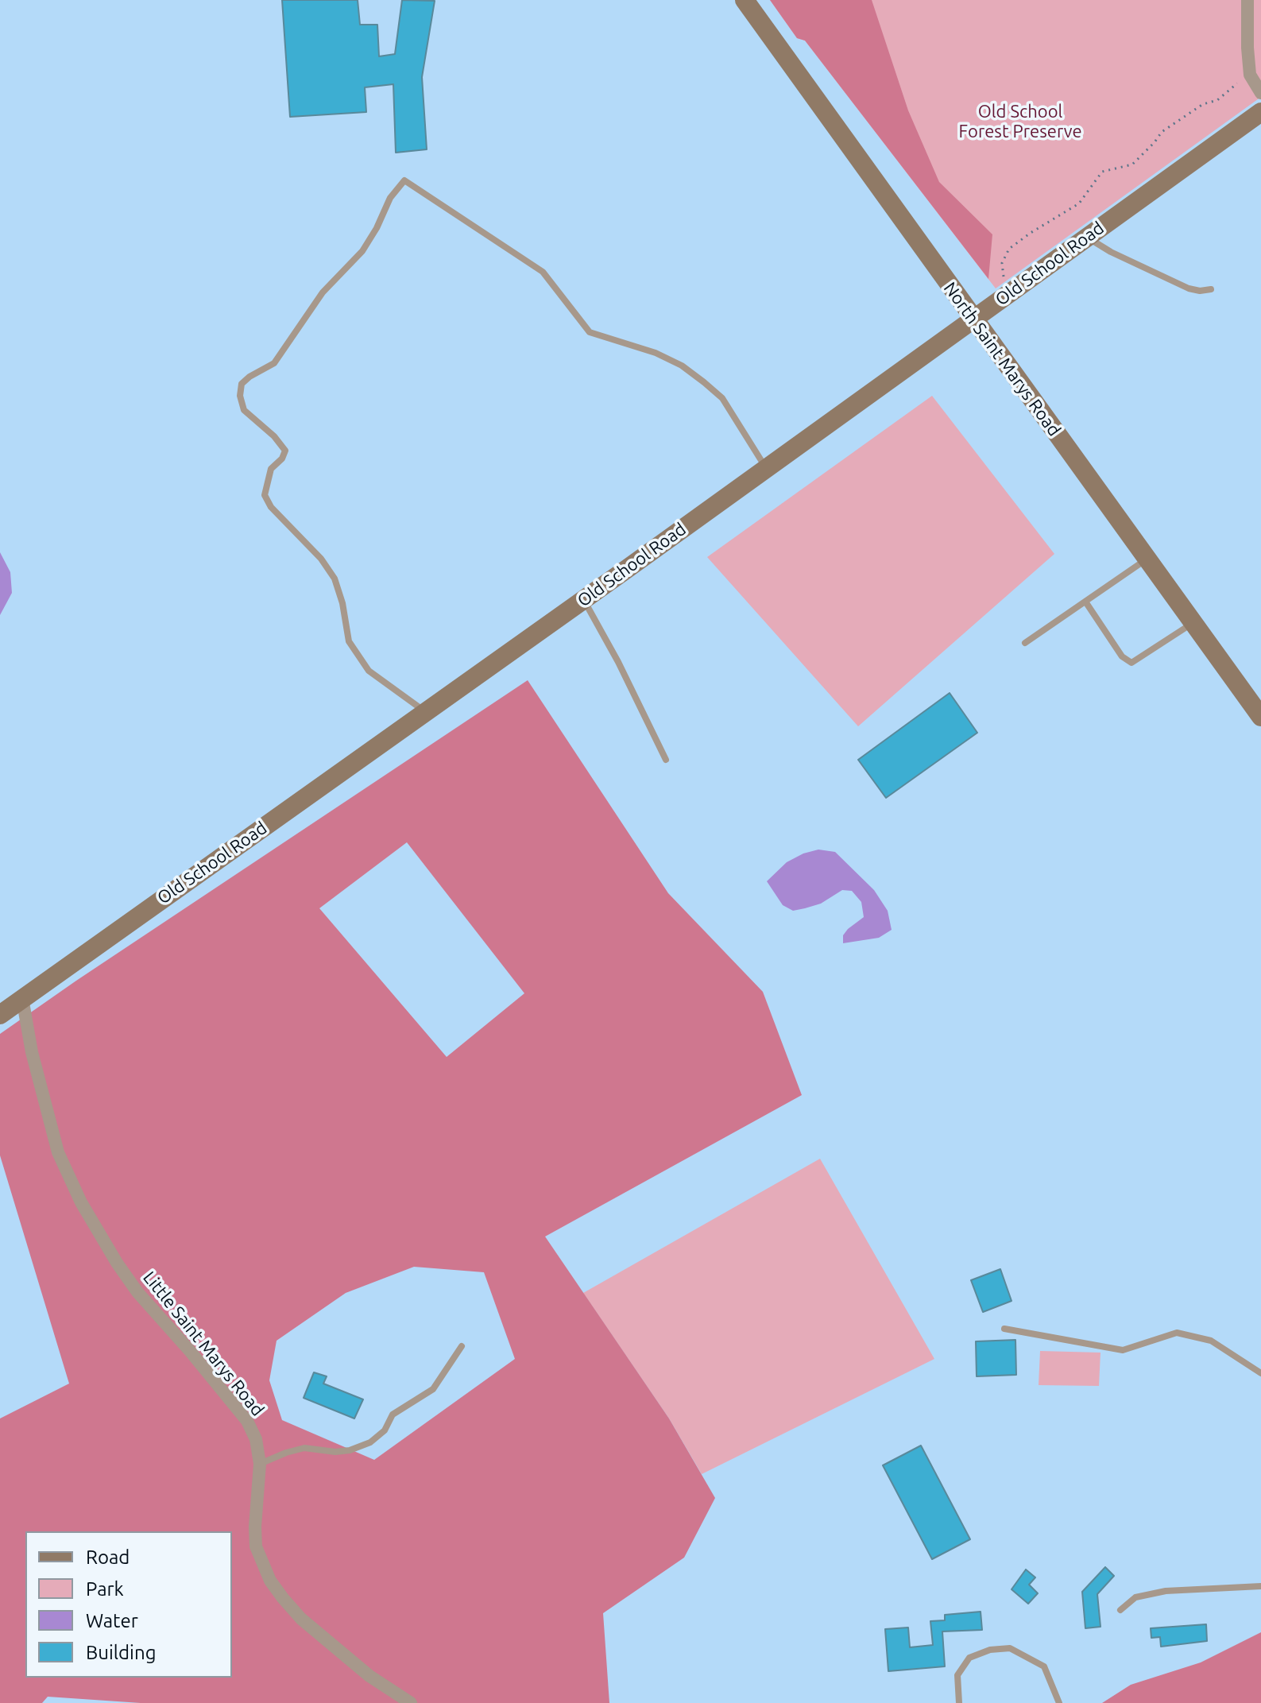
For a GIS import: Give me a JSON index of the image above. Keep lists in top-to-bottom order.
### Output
{
  "streets": {
    "street": ["Old School Road", "North Saint Marys Road", "Little Saint Marys Road"]
  },
  "crossings": [
    ["Old School Road", "North Saint Marys Road"],
    ["Old School Road", "Little Saint Marys Road"]
  ],
  "parks": ["Old School Forest Preserve"],
  "legend": [
    "Road",
    "Park",
    "Water",
    "Building"
  ]
}
